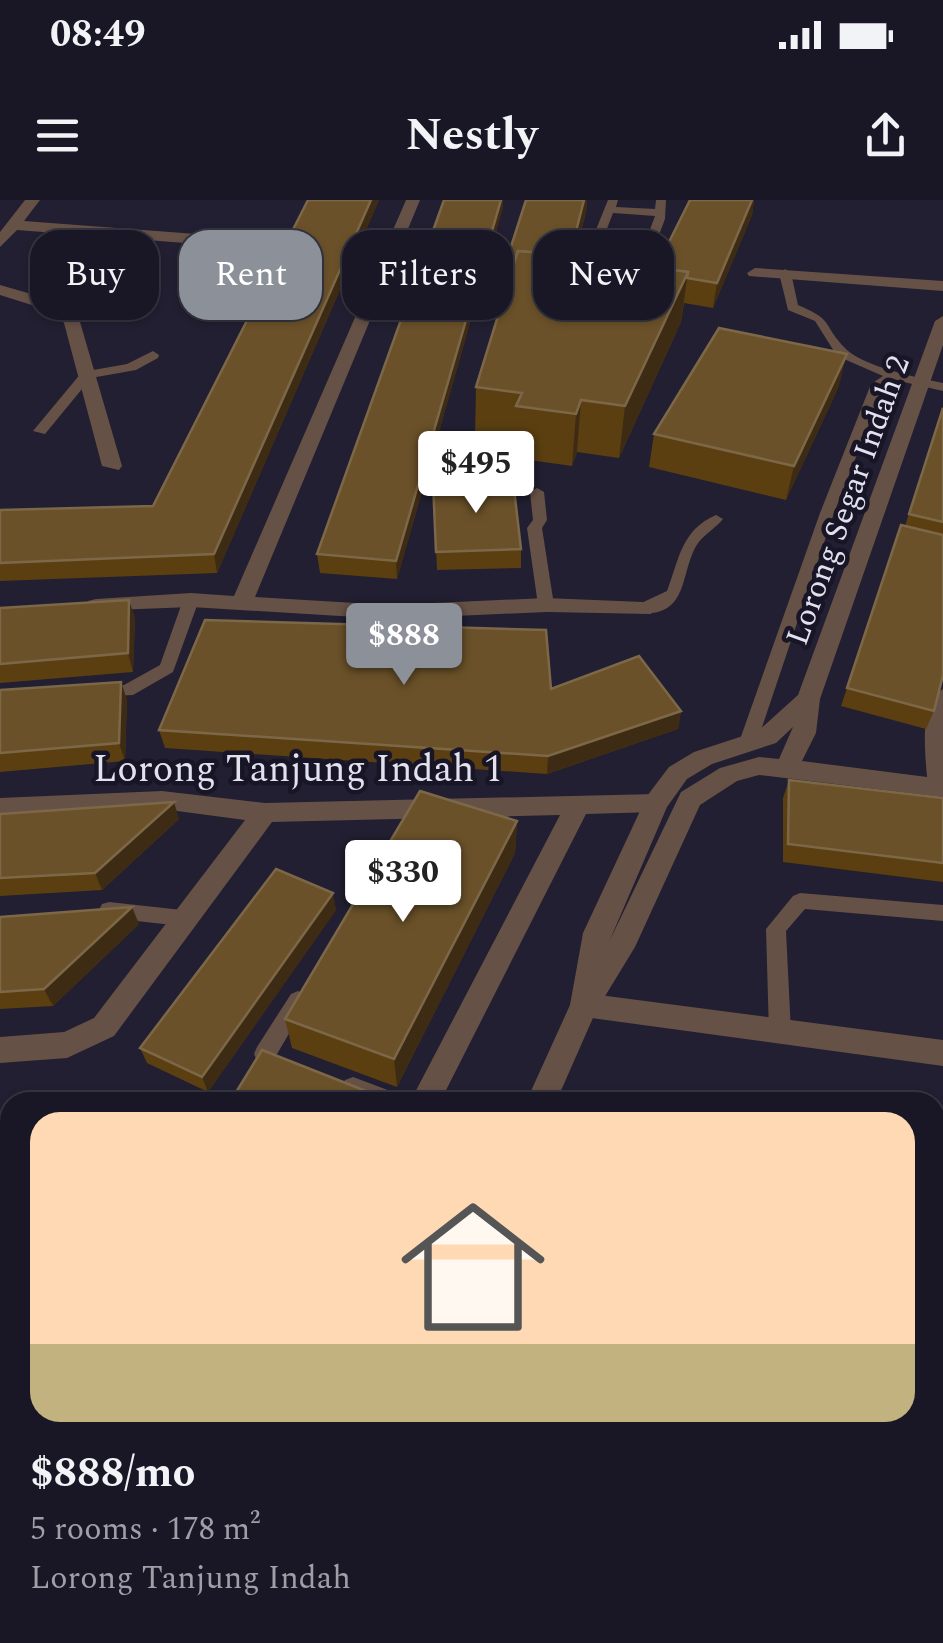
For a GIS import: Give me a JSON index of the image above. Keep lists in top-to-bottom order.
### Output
{
  "streets": {
    "street": ["Lorong Segar Indah 2", "Lorong Tanjung Indah 1"]
  },
  "page": {
    "status": "08:49",
    "header": "Nestly",
    "chip": [
      "Buy",
      "Rent",
      "Filters",
      "New"
    ],
    "price": ["$495", "$888", "$330"],
    "list": [
      {
        "name": "$888/mo",
        "note": "5 rooms · 178 m² · Lorong Tanjung Indah"
      }
    ]
  }
}
